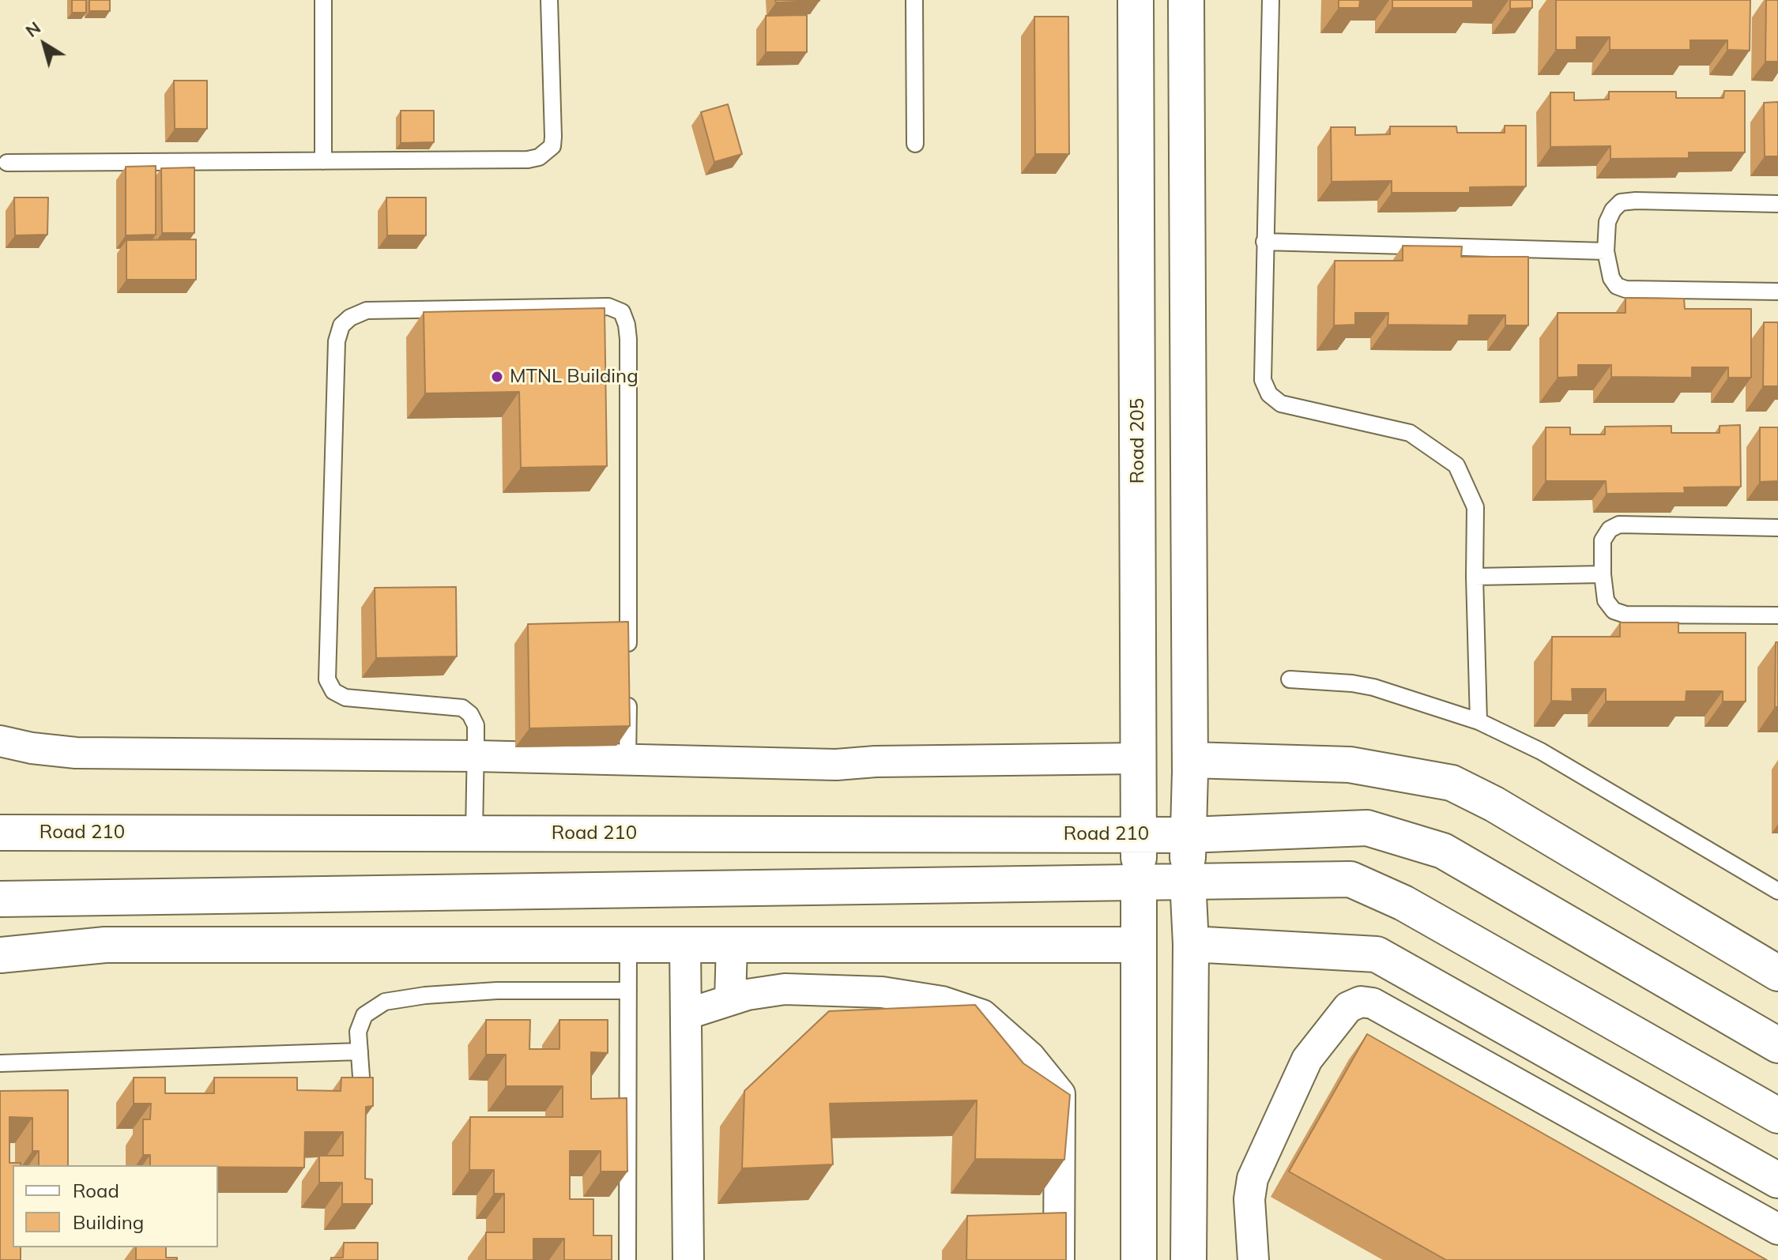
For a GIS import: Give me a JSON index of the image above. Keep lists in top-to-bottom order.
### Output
{
  "streets": {
    "main road": ["Road 205", "Road 210"]
  },
  "crossings": [
    ["Road 205", "Road 210"]
  ],
  "places": ["MTNL Building"],
  "legend": ["Road", "Building"],
  "north": "top left"
}
